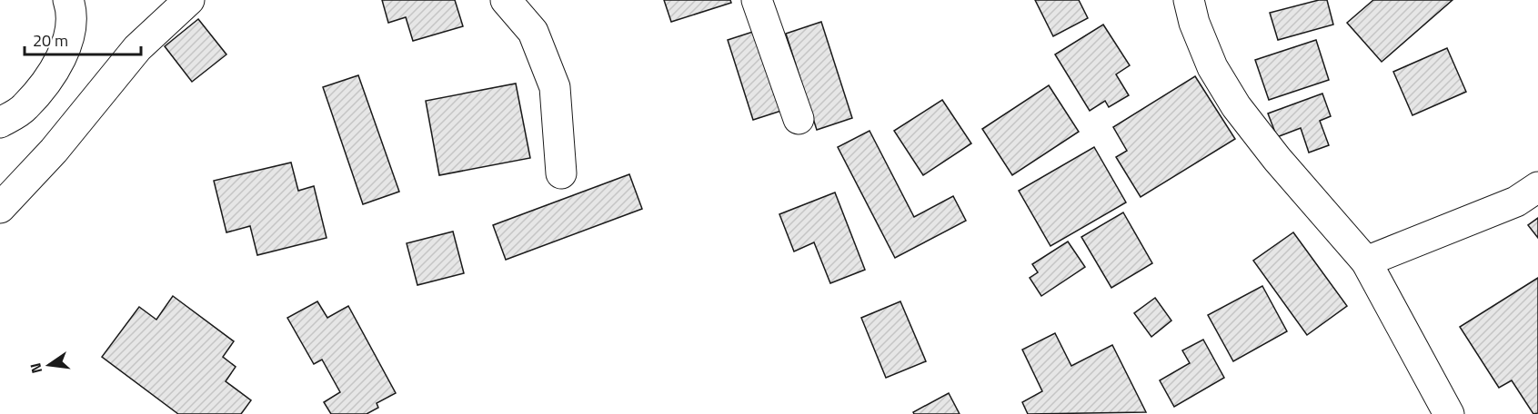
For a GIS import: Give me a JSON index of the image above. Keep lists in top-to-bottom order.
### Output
{
  "scale_bar": "20 m",
  "north": "left"
}
